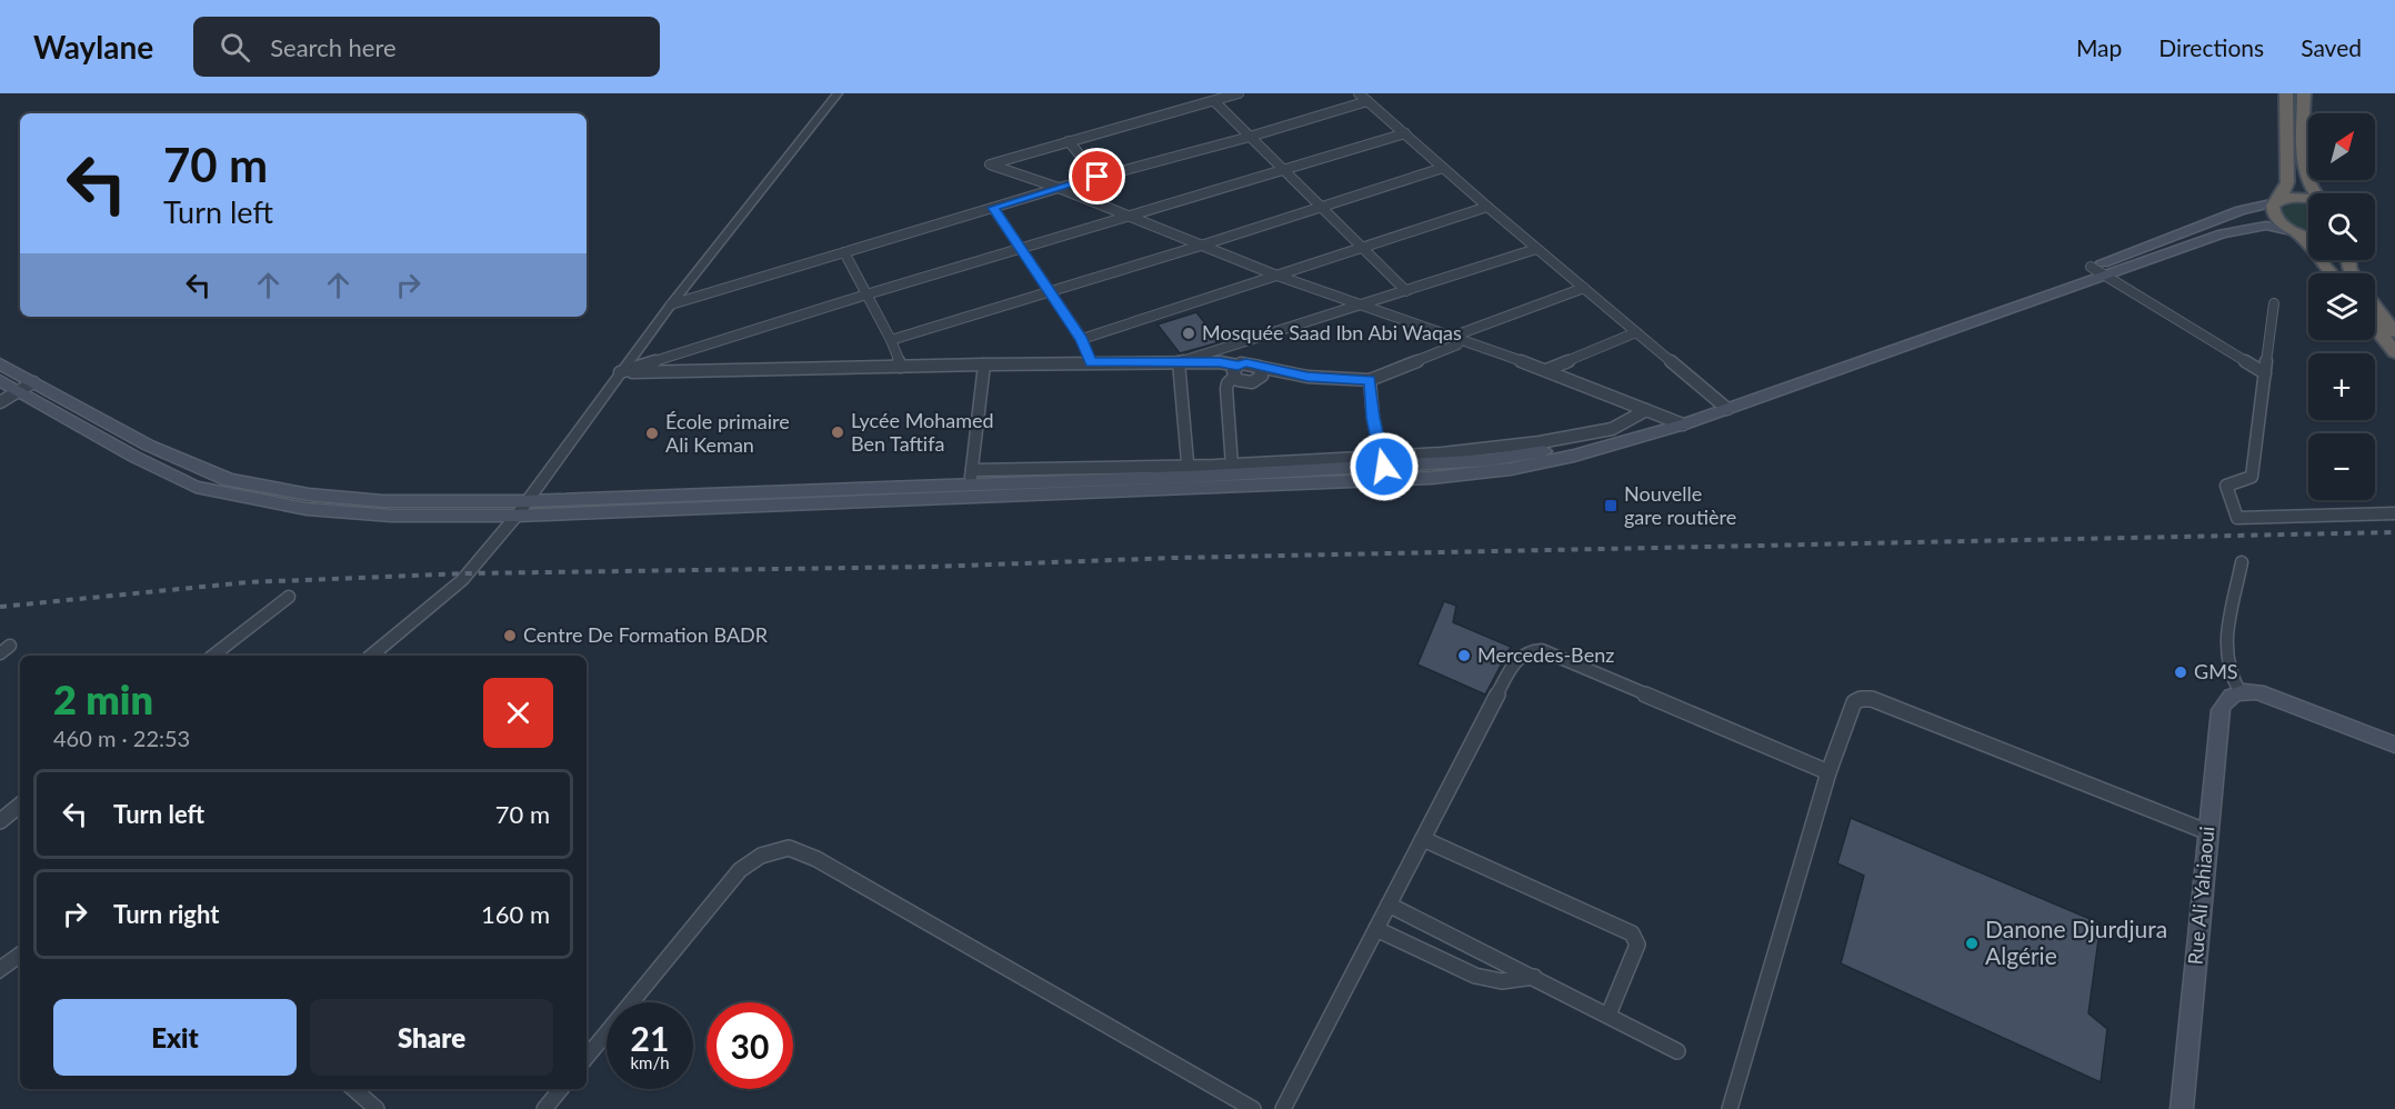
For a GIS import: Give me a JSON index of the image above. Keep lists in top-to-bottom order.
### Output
{
  "streets": {
    "main road": ["Rue Ali Yahiaoui"]
  },
  "places": {
    "other": [
      "Mosquée Saad Ibn Abi Waqas",
      "Lycée Mohamed Ben Taftifa",
      "École primaire Ali Keman",
      "Centre De Formation BADR",
      "Mercedes-Benz",
      "GMS",
      "Danone Djurdjura Algérie"
    ],
    "transit": ["Nouvelle gare routière"]
  },
  "north": "top right",
  "page": {
    "header": "Waylane",
    "search": "Search here",
    "nav": ["Map", "Directions", "Saved"],
    "map_buttons": ["+", "−"],
    "turn": ["70 m", "Turn left"],
    "heading": ["2 min", "460 m · 22:53"],
    "list": [
      {
        "name": "Turn left",
        "value": "70 m"
      },
      {
        "name": "Turn right",
        "value": "160 m"
      }
    ],
    "buttons": ["Exit", "Share"],
    "speed": "21 km/h",
    "limit": "30"
  }
}
